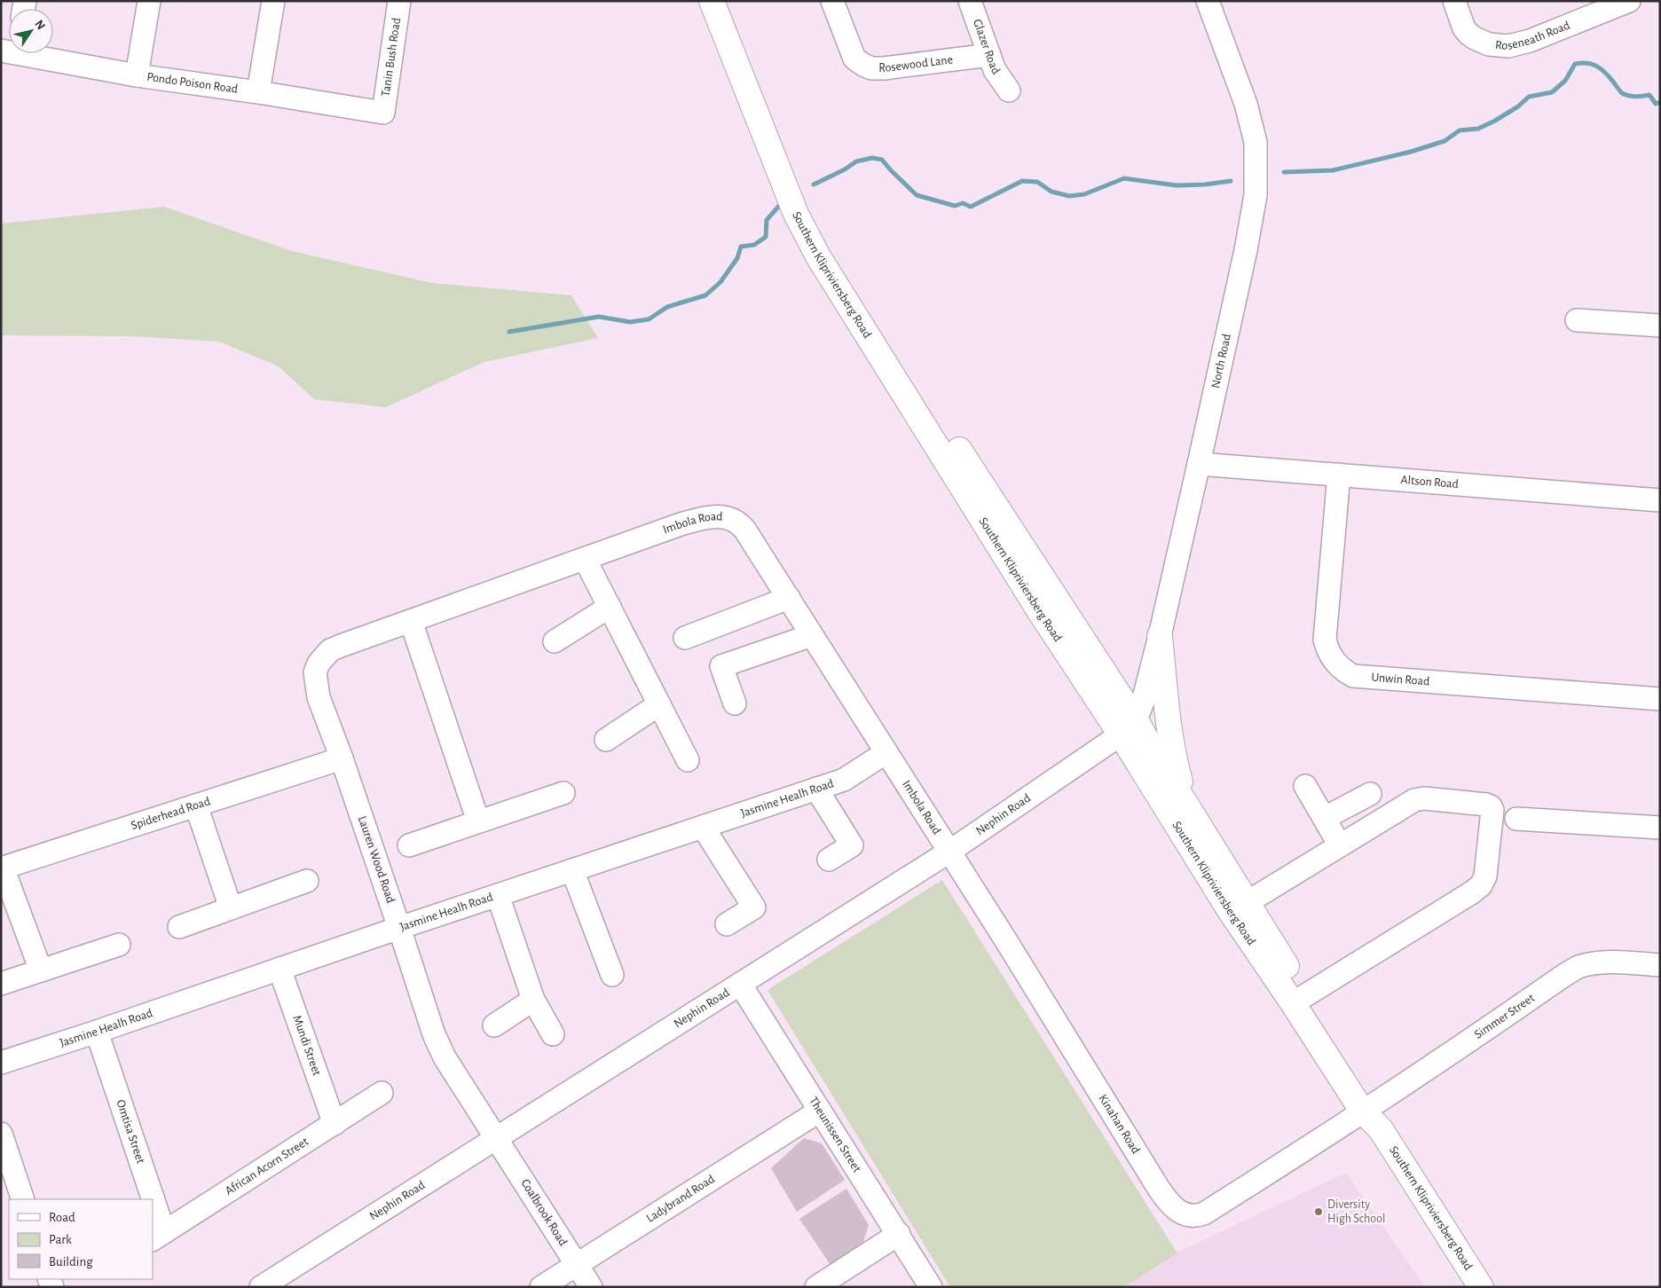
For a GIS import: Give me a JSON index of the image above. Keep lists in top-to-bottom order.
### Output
{
  "streets": {
    "main road": ["Southern Klipriviersberg Road"],
    "street": [
      "Roseneath Road",
      "Glazer Road",
      "Tanin Bush Road",
      "Rosewood Lane",
      "Pondo Poison Road",
      "North Road",
      "Altson Road",
      "Imbola Road",
      "Unwin Road",
      "Jasmine Healh Road",
      "Spiderhead Road",
      "Nephin Road",
      "Lauren Wood Road",
      "Simmer Street",
      "Mundi Street",
      "Kinahan Road",
      "Omtisa Street",
      "Theunissen Street",
      "African Acorn Street",
      "Ladybrand Road",
      "Coalbrook Road"
    ]
  },
  "crossings": [
    ["Glazer Road", "Rosewood Lane"],
    ["Tanin Bush Road", "Pondo Poison Road"],
    ["Southern Klipriviersberg Road", "North Road"],
    ["Southern Klipriviersberg Road", "Nephin Road"],
    ["Southern Klipriviersberg Road", "Simmer Street"],
    ["Southern Klipriviersberg Road", "Kinahan Road"],
    ["North Road", "Altson Road"],
    ["North Road", "Nephin Road"],
    ["Altson Road", "Unwin Road"],
    ["Imbola Road", "Jasmine Healh Road"],
    ["Imbola Road", "Nephin Road"],
    ["Imbola Road", "Lauren Wood Road"],
    ["Imbola Road", "Kinahan Road"],
    ["Jasmine Healh Road", "Lauren Wood Road"],
    ["Jasmine Healh Road", "Mundi Street"],
    ["Jasmine Healh Road", "Omtisa Street"],
    ["Spiderhead Road", "Lauren Wood Road"],
    ["Nephin Road", "Lauren Wood Road"],
    ["Nephin Road", "Kinahan Road"],
    ["Nephin Road", "Theunissen Street"],
    ["Nephin Road", "Coalbrook Road"],
    ["Lauren Wood Road", "Coalbrook Road"],
    ["Simmer Street", "Kinahan Road"],
    ["Mundi Street", "African Acorn Street"],
    ["Omtisa Street", "African Acorn Street"],
    ["Theunissen Street", "Ladybrand Road"],
    ["Ladybrand Road", "Coalbrook Road"]
  ],
  "places": ["Diversity High School"],
  "legend": ["Road", "Park", "Building"],
  "north": "top right"
}
